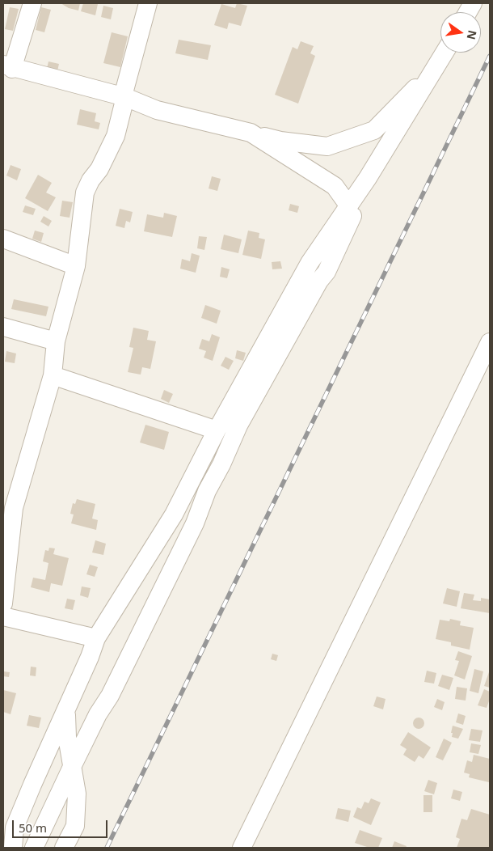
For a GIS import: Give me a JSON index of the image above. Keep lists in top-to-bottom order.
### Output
{
  "scale_bar": "50 m",
  "north": "right"
}
